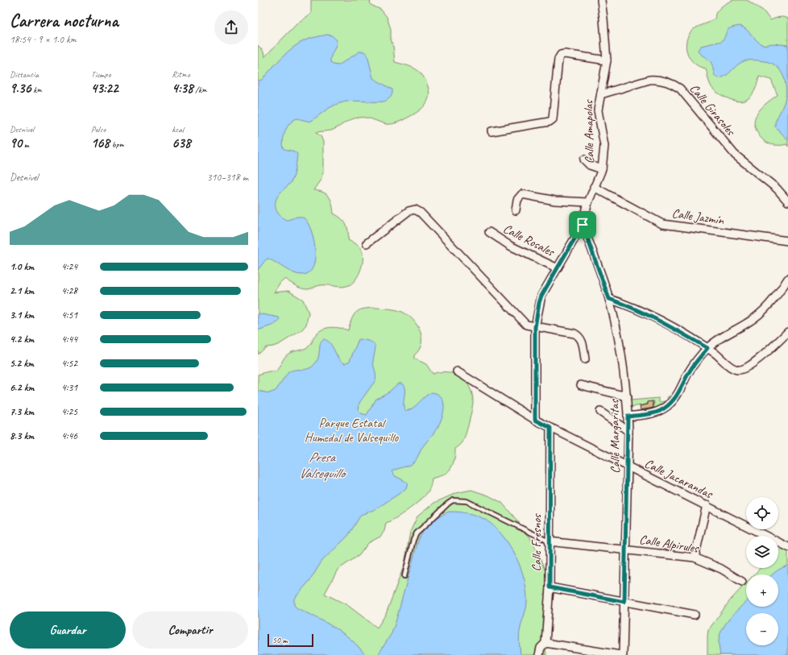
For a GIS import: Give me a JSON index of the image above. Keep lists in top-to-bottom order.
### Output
{
  "streets": {
    "street": [
      "Calle Girasoles",
      "Calle Amapolas",
      "Calle Jazmín",
      "Calle Rosales",
      "Calle Margaritas",
      "Calle Jacarandas",
      "Calle Fresnos",
      "Calle Alpirules"
    ]
  },
  "crossings": [
    ["Calle Girasoles", "Calle Amapolas"],
    ["Calle Amapolas", "Calle Jazmín"],
    ["Calle Amapolas", "Calle Rosales"],
    ["Calle Amapolas", "Calle Margaritas"],
    ["Calle Amapolas", "Calle Jacarandas"],
    ["Calle Margaritas", "Calle Jacarandas"],
    ["Calle Margaritas", "Calle Alpirules"],
    ["Calle Jacarandas", "Calle Fresnos"],
    ["Calle Fresnos", "Calle Alpirules"]
  ],
  "water": ["Presa Valsequillo"],
  "parks": ["Parque Estatal Humedal de Valsequillo"],
  "scale_bar": "50 m",
  "page": {
    "heading": ["Carrera nocturna", "18:54 · 9 × 1.0 km"],
    "stats": [
      ["Distancia", "9.36 km"],
      ["Tiempo", "43:22"],
      ["Ritmo", "4:38 /km"],
      ["Desnivel", "90 m"],
      ["Pulso", "168 bpm"],
      ["kcal", "638"]
    ],
    "chart": ["Desnivel", "310–318 m"],
    "list": [
      {
        "name": "1.0 km",
        "note": "4:24"
      },
      {
        "name": "2.1 km",
        "note": "4:28"
      },
      {
        "name": "3.1 km",
        "note": "4:51"
      },
      {
        "name": "4.2 km",
        "note": "4:44"
      },
      {
        "name": "5.2 km",
        "note": "4:52"
      },
      {
        "name": "6.2 km",
        "note": "4:31"
      },
      {
        "name": "7.3 km",
        "note": "4:25"
      },
      {
        "name": "8.3 km",
        "note": "4:46"
      }
    ],
    "map_buttons": ["+", "−"],
    "buttons": ["Guardar", "Compartir"],
    "scale": "50 m"
  }
}
